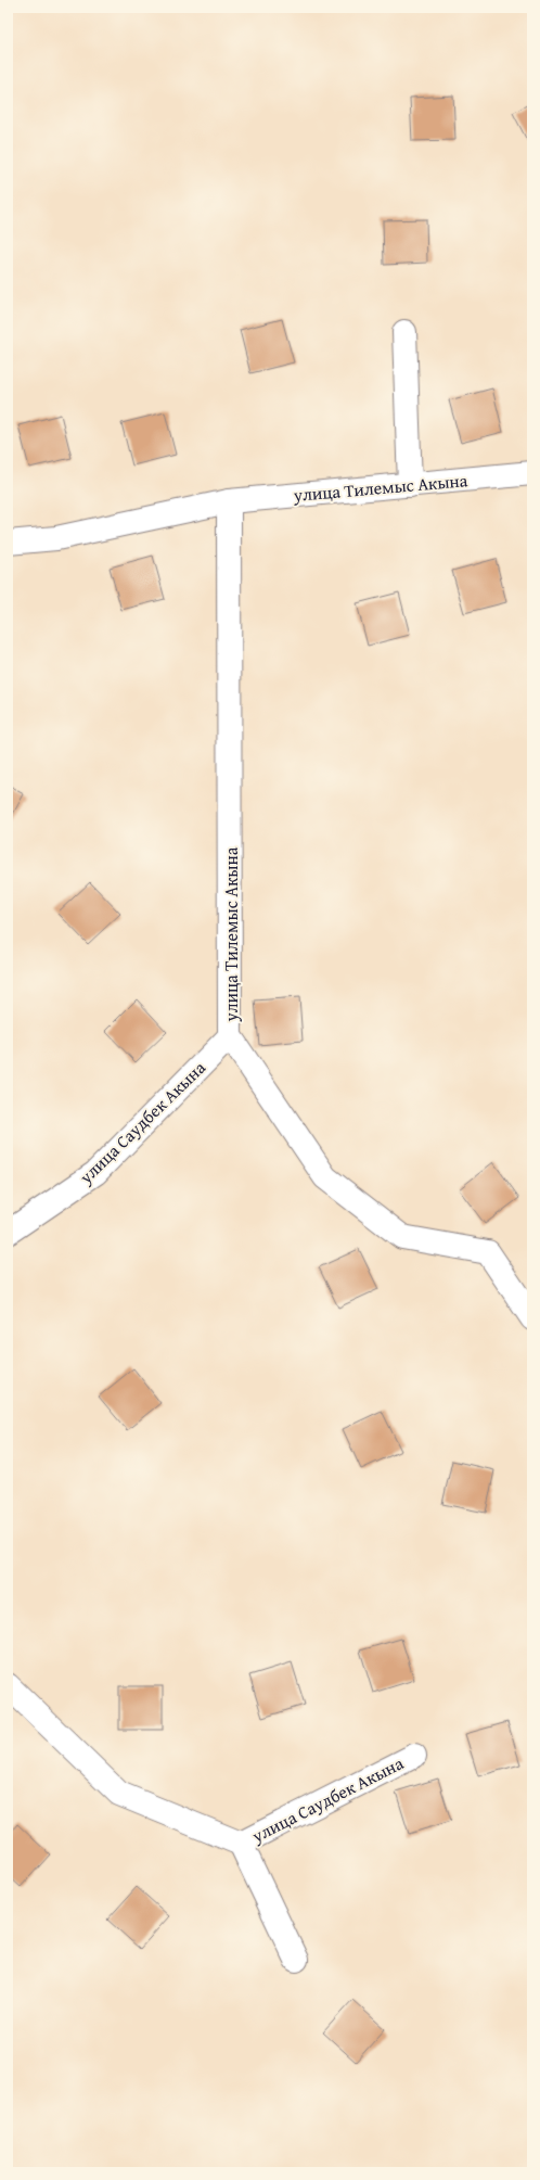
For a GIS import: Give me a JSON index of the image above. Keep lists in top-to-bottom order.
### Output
{
  "streets": {
    "street": ["улица Тилемыс Акына", "улица Саудбек Акына"]
  },
  "crossings": [
    ["улица Тилемыс Акына", "улица Саудбек Акына"]
  ]
}
